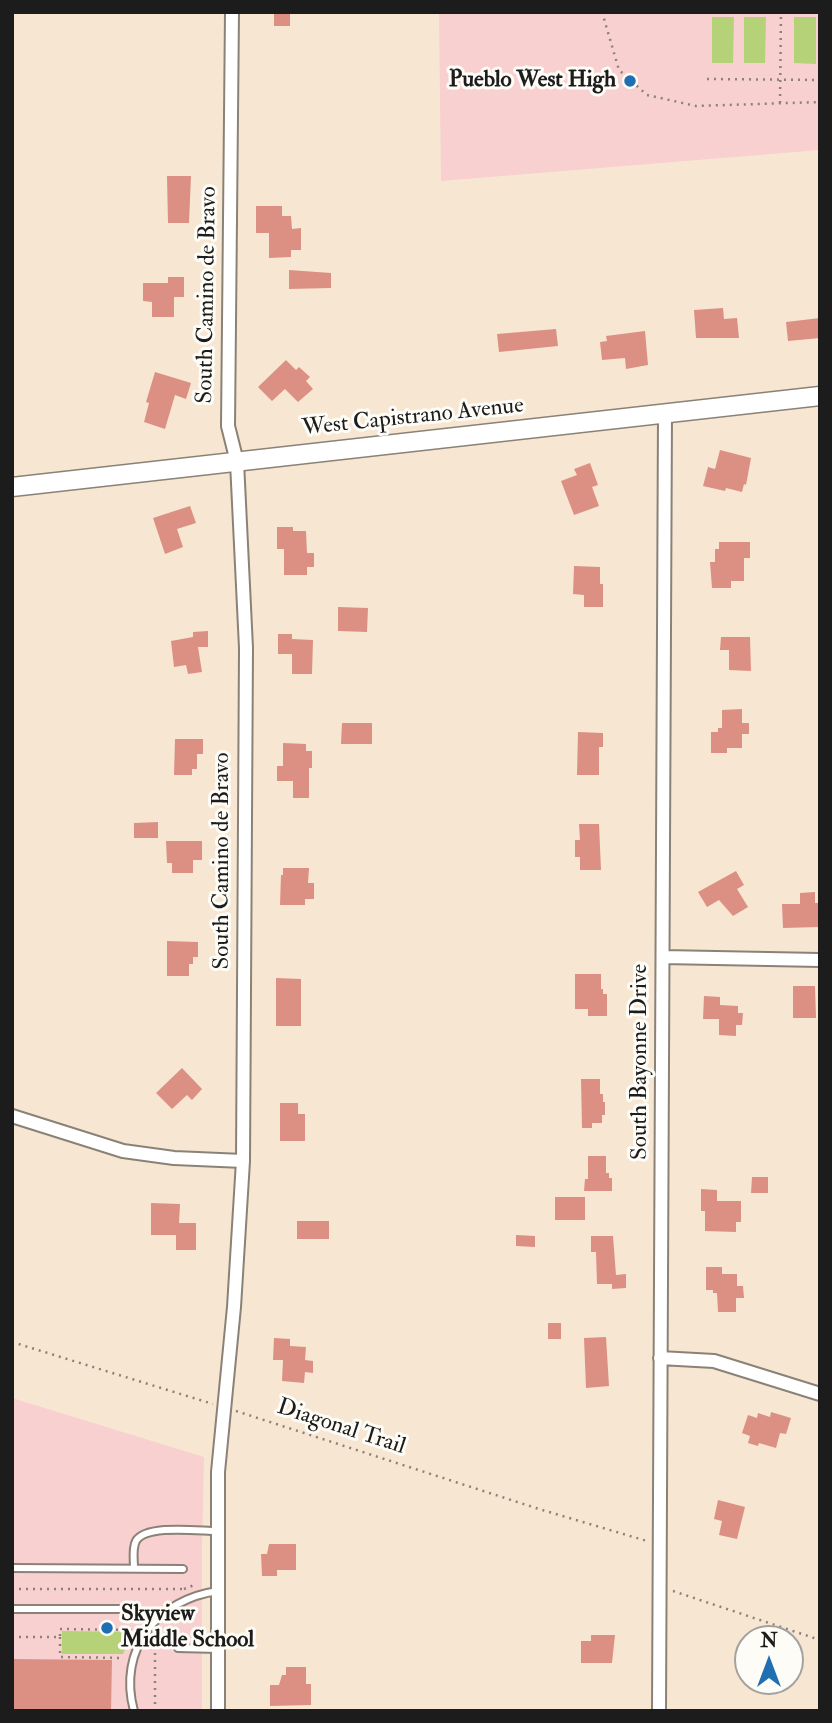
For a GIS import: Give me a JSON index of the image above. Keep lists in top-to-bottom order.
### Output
{
  "streets": {
    "street": ["South Camino de Bravo", "West Capistrano Avenue", "South Bayonne Drive"],
    "path": ["Diagonal Trail"]
  },
  "crossings": [
    ["South Camino de Bravo", "West Capistrano Avenue"],
    ["South Camino de Bravo", "Diagonal Trail"],
    ["West Capistrano Avenue", "South Bayonne Drive"],
    ["South Bayonne Drive", "Diagonal Trail"]
  ],
  "places": ["Pueblo West High", "Skyview Middle School"],
  "north": "top"
}
